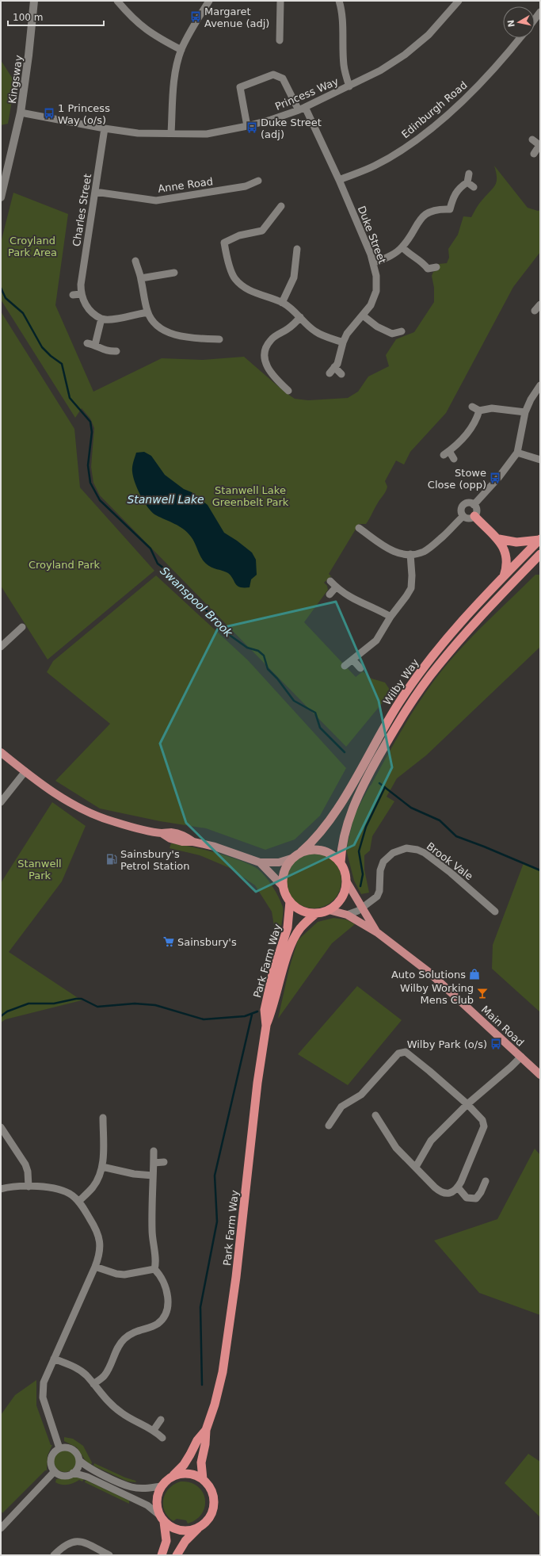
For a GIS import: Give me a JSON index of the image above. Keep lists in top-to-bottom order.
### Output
{
  "streets": {
    "highway": ["Wilby Way", "Park Farm Way"],
    "main road": ["Main Road"],
    "street": [
      "Kingsway",
      "Princess Way",
      "Edinburgh Road",
      "Anne Road",
      "Charles Street",
      "Duke Street",
      "Brook Vale"
    ]
  },
  "crossings": [
    ["Kingsway", "Princess Way"],
    ["Princess Way", "Charles Street"],
    ["Princess Way", "Duke Street"],
    ["Edinburgh Road", "Duke Street"],
    ["Anne Road", "Charles Street"],
    ["Wilby Way", "Park Farm Way"],
    ["Wilby Way", "Main Road"],
    ["Brook Vale", "Main Road"],
    ["Park Farm Way", "Main Road"]
  ],
  "water": ["Stanwell Lake", "Swanspool Brook"],
  "parks": [
    "Croyland Park Area",
    "Stanwell Lake Greenbelt Park",
    "Croyland Park",
    "Stanwell Park"
  ],
  "places": {
    "bus stop": [
      "Margaret Avenue (adj)",
      "1 Princess Way (o/s)",
      "Duke Street (adj)",
      "Stowe Close (opp)",
      "Wilby Park (o/s)"
    ],
    "fuel station": ["Sainsbury's Petrol Station"],
    "supermarket": ["Sainsbury's"],
    "shop": ["Auto Solutions"],
    "bar": ["Wilby Working Mens Club"]
  },
  "scale_bar": "100 m",
  "north": "left"
}
